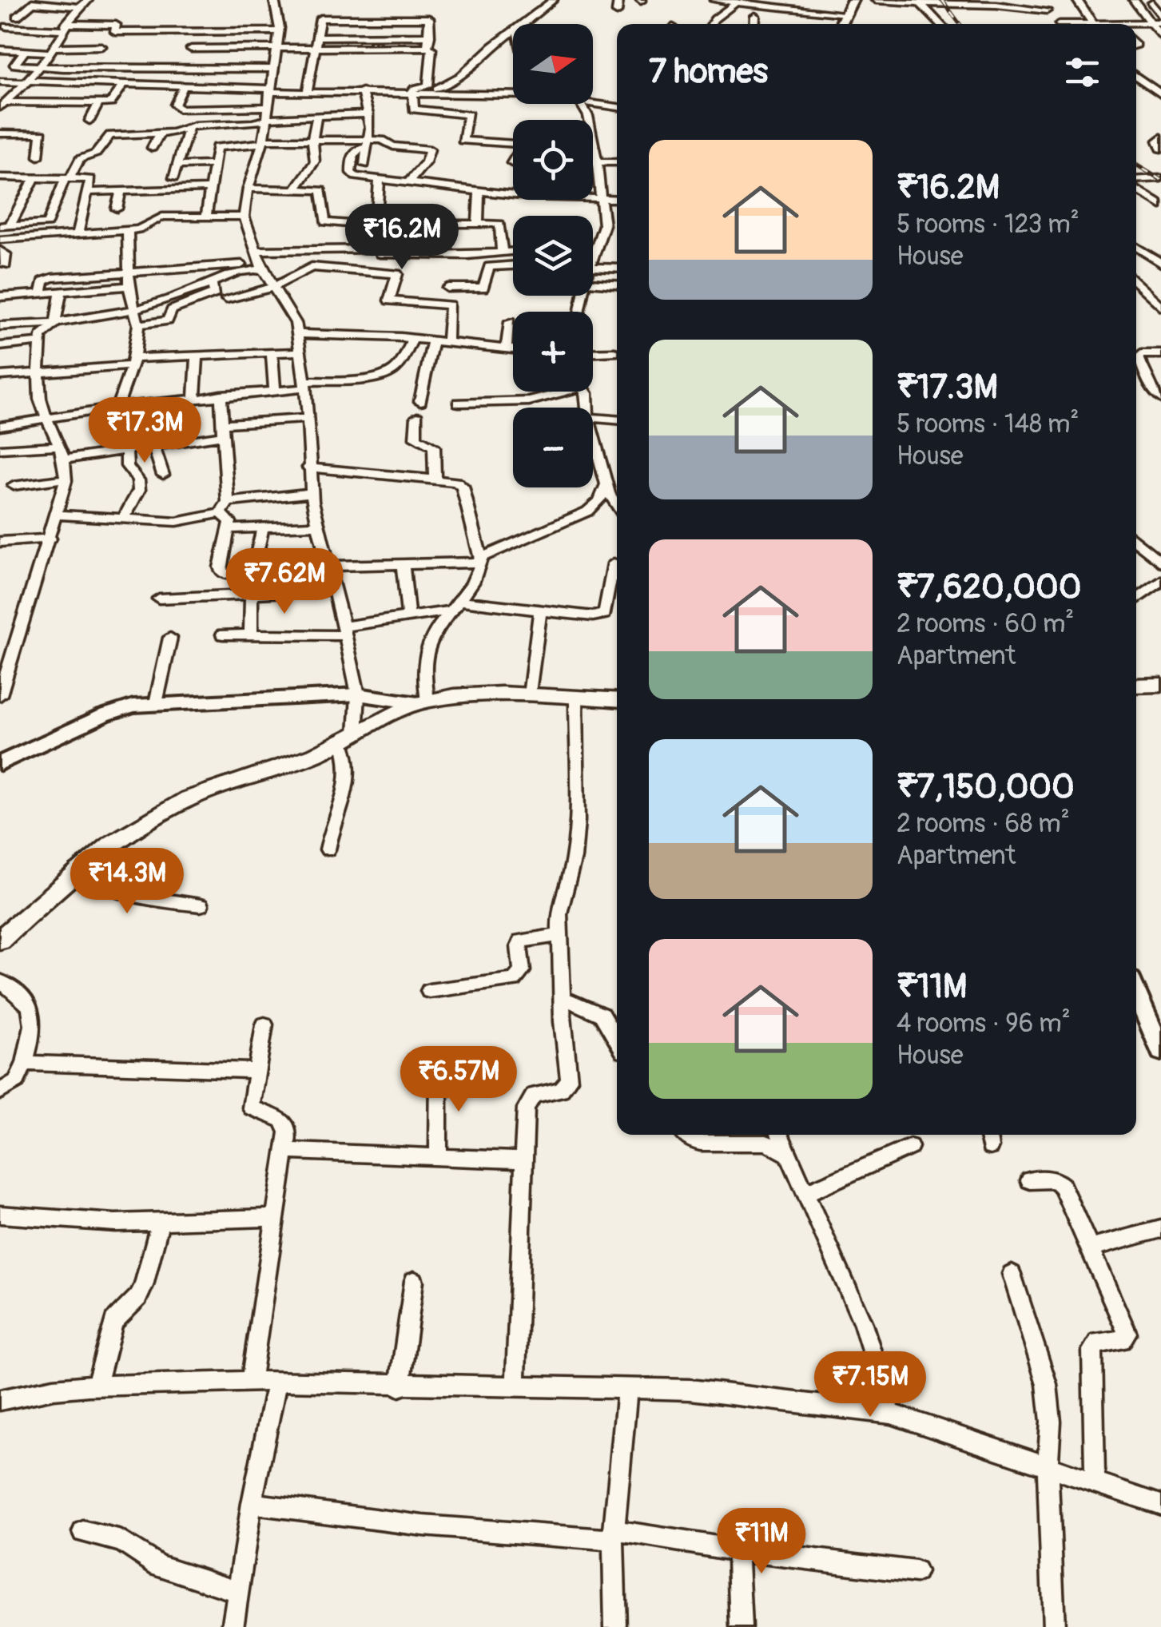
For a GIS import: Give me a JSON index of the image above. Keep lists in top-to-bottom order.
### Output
{
  "north": "right",
  "page": {
    "map_buttons": ["+", "−"],
    "heading": "7 homes",
    "list": [
      {
        "name": "₹16.2M",
        "note": "5 rooms · 123 m² · House"
      },
      {
        "name": "₹17.3M",
        "note": "5 rooms · 148 m² · House"
      },
      {
        "name": "₹7,620,000",
        "note": "2 rooms · 60 m² · Apartment"
      },
      {
        "name": "₹7,150,000",
        "note": "2 rooms · 68 m² · Apartment"
      },
      {
        "name": "₹11M",
        "note": "4 rooms · 96 m² · House"
      }
    ],
    "price": [
      "₹16.2M",
      "₹17.3M",
      "₹7.62M",
      "₹14.3M",
      "₹6.57M",
      "₹7.15M",
      "₹11M"
    ]
  }
}
